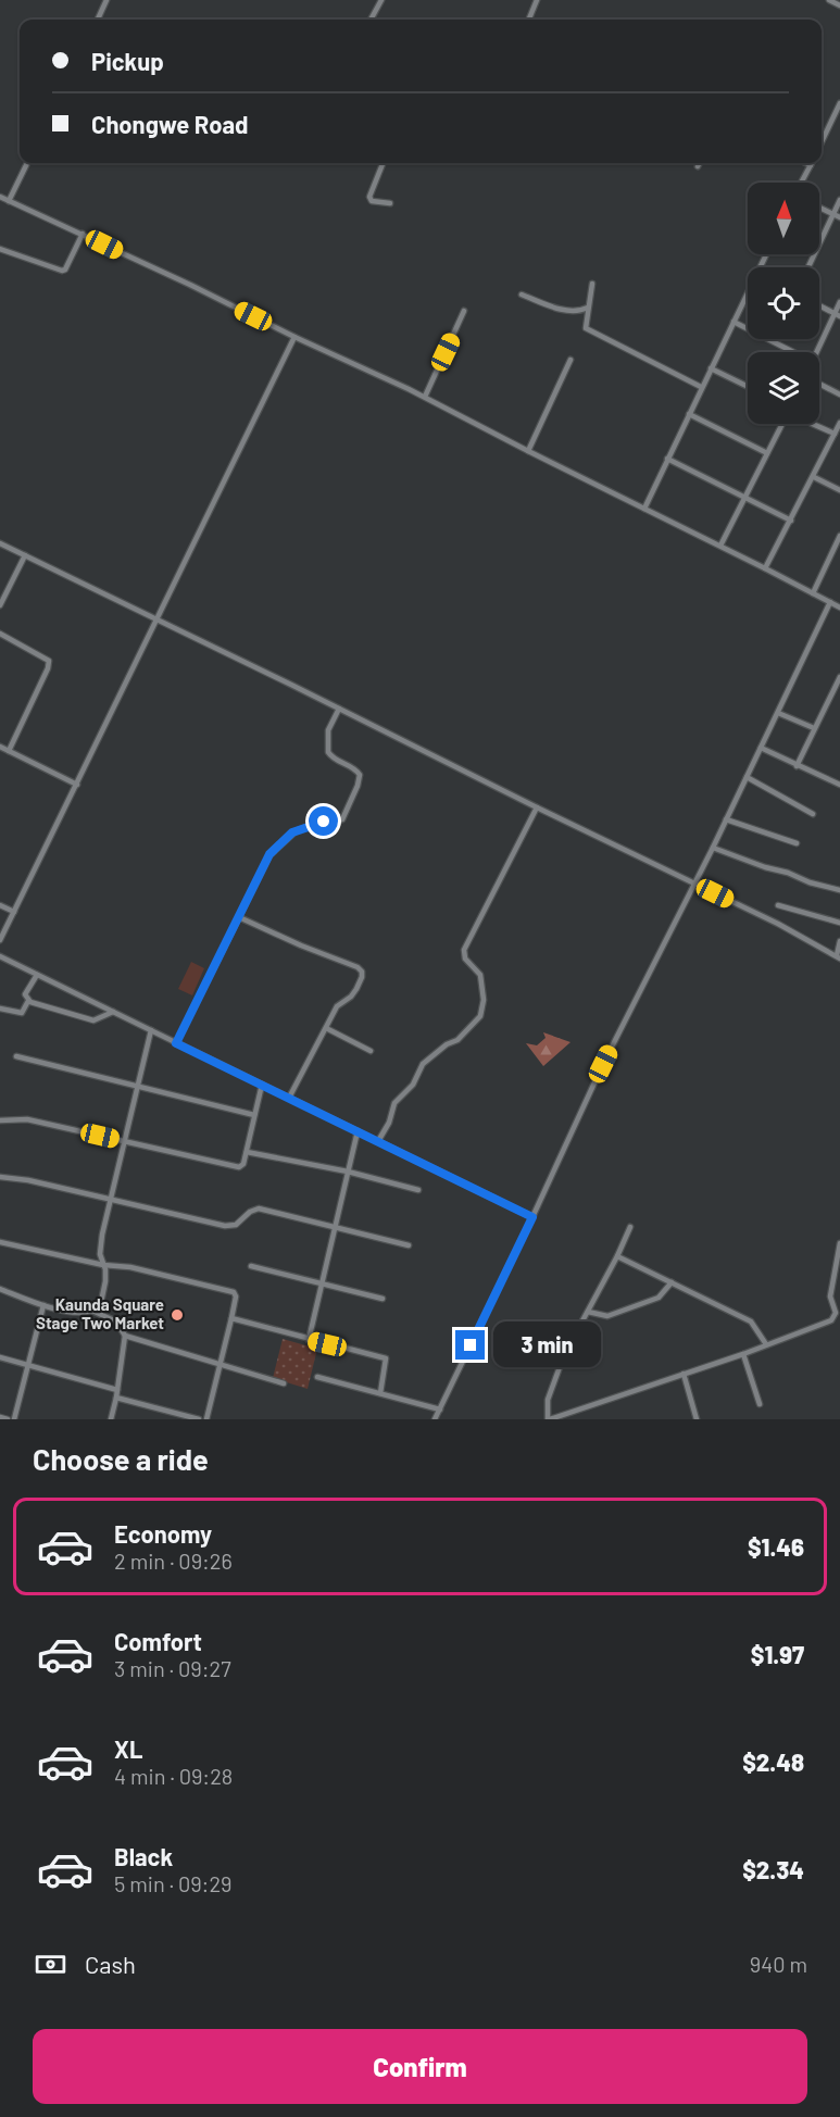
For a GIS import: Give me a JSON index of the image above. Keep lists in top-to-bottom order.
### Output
{
  "places": ["Kaunda Square Stage Two Market"],
  "north": "top",
  "page": {
    "banner": ["Pickup", "Chongwe Road"],
    "bubble": "3 min",
    "heading": "Choose a ride",
    "list": [
      {
        "name": "Economy",
        "note": "2 min · 09:26",
        "value": "$1.46"
      },
      {
        "name": "Comfort",
        "note": "3 min · 09:27",
        "value": "$1.97"
      },
      {
        "name": "XL",
        "note": "4 min · 09:28",
        "value": "$2.48"
      },
      {
        "name": "Black",
        "note": "5 min · 09:29",
        "value": "$2.34"
      }
    ],
    "pay": ["Cash", "940 m"],
    "buttons": "Confirm"
  }
}
